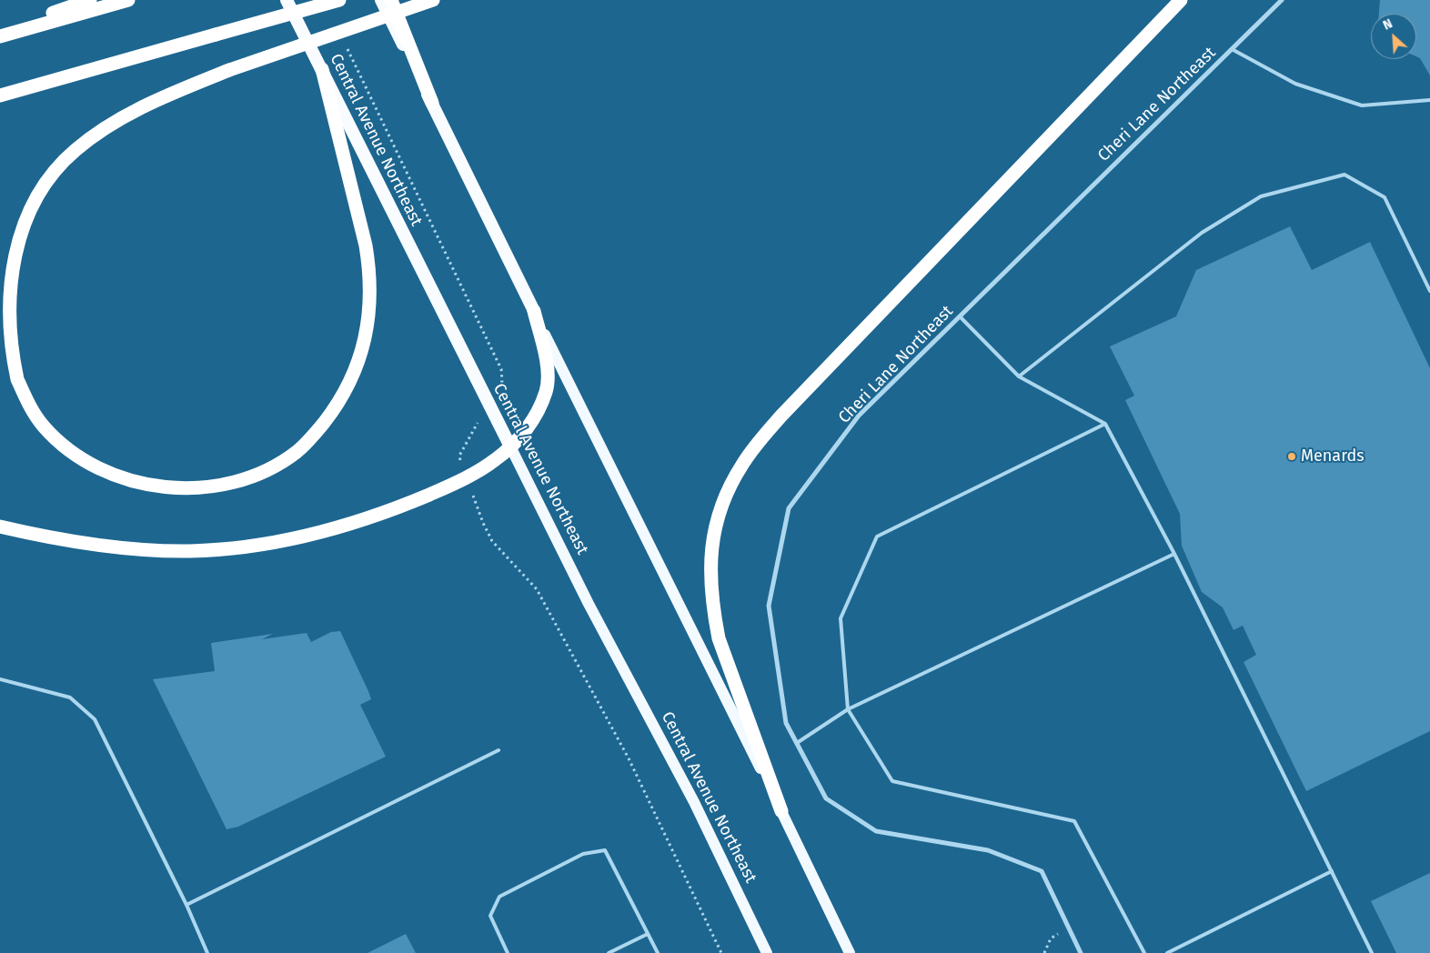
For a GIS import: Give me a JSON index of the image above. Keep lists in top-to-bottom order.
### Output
{
  "streets": {
    "highway": ["Central Avenue Northeast"],
    "street": ["Cheri Lane Northeast"]
  },
  "places": ["Menards"],
  "north": "top left"
}
